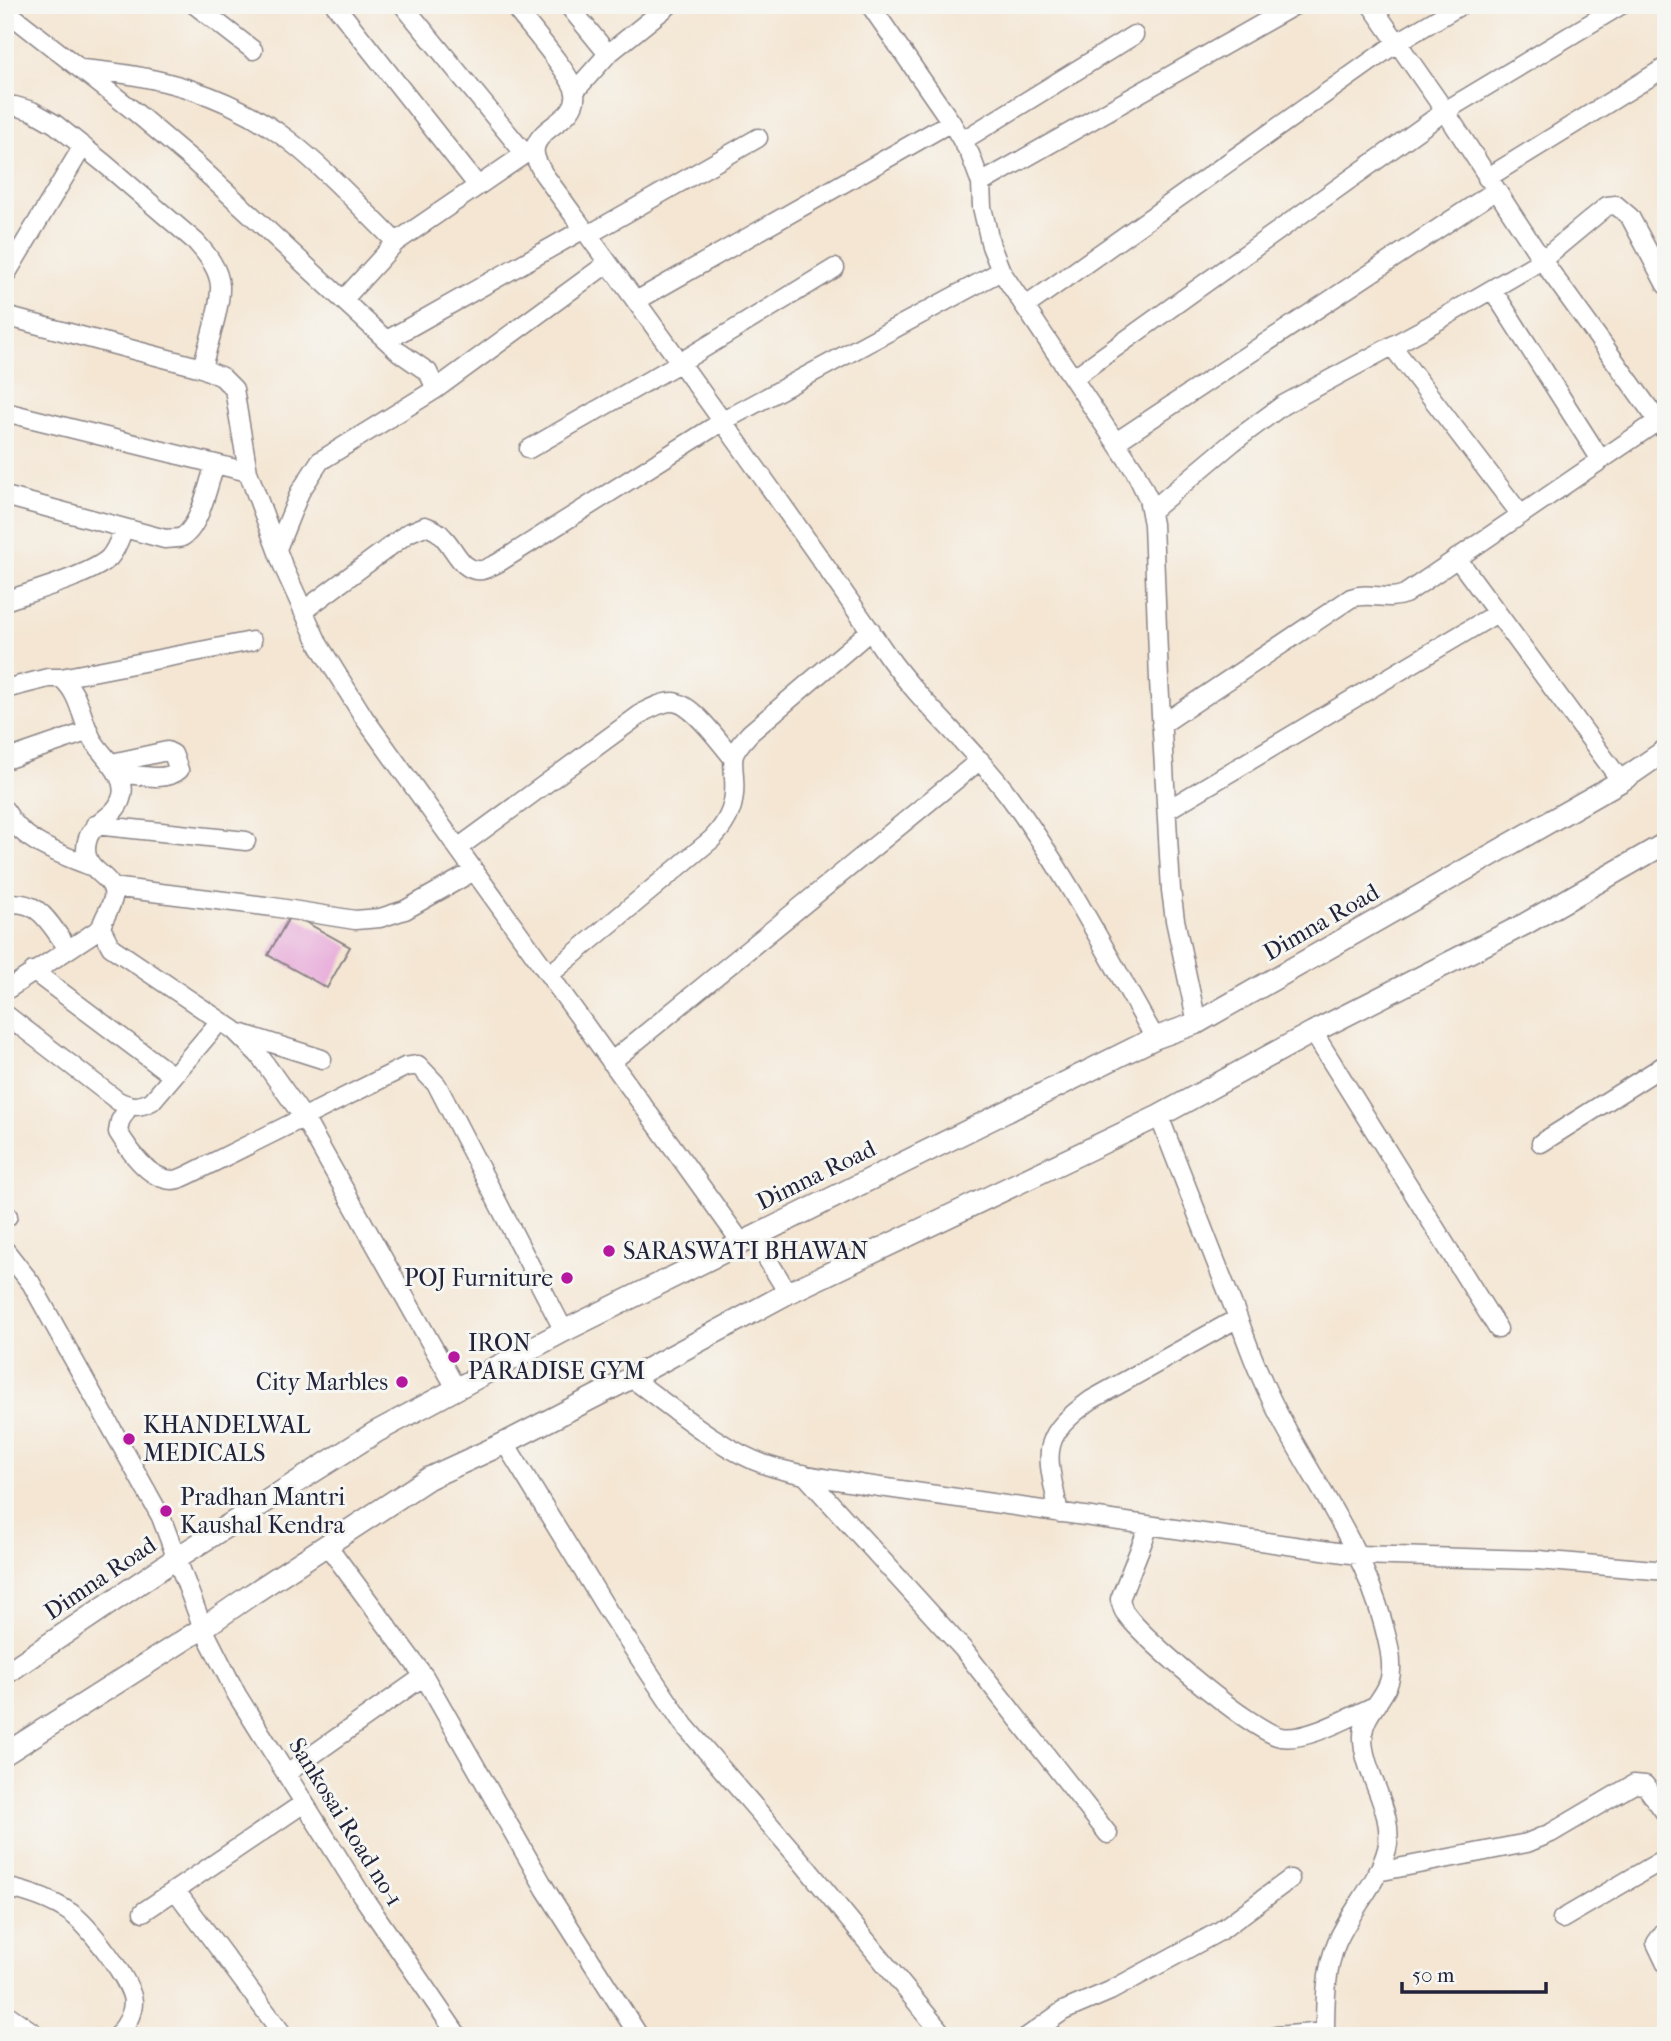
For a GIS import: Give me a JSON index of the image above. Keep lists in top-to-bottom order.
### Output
{
  "streets": {
    "street": ["Dimna Road", "Sankosai Road no-1"]
  },
  "crossings": [
    ["Dimna Road", "Sankosai Road no-1"]
  ],
  "places": [
    "SARASWATI BHAWAN",
    "POJ Furniture",
    "IRON PARADISE GYM",
    "City Marbles",
    "KHANDELWAL MEDICALS",
    "Pradhan Mantri Kaushal Kendra"
  ],
  "scale_bar": "50 m"
}
